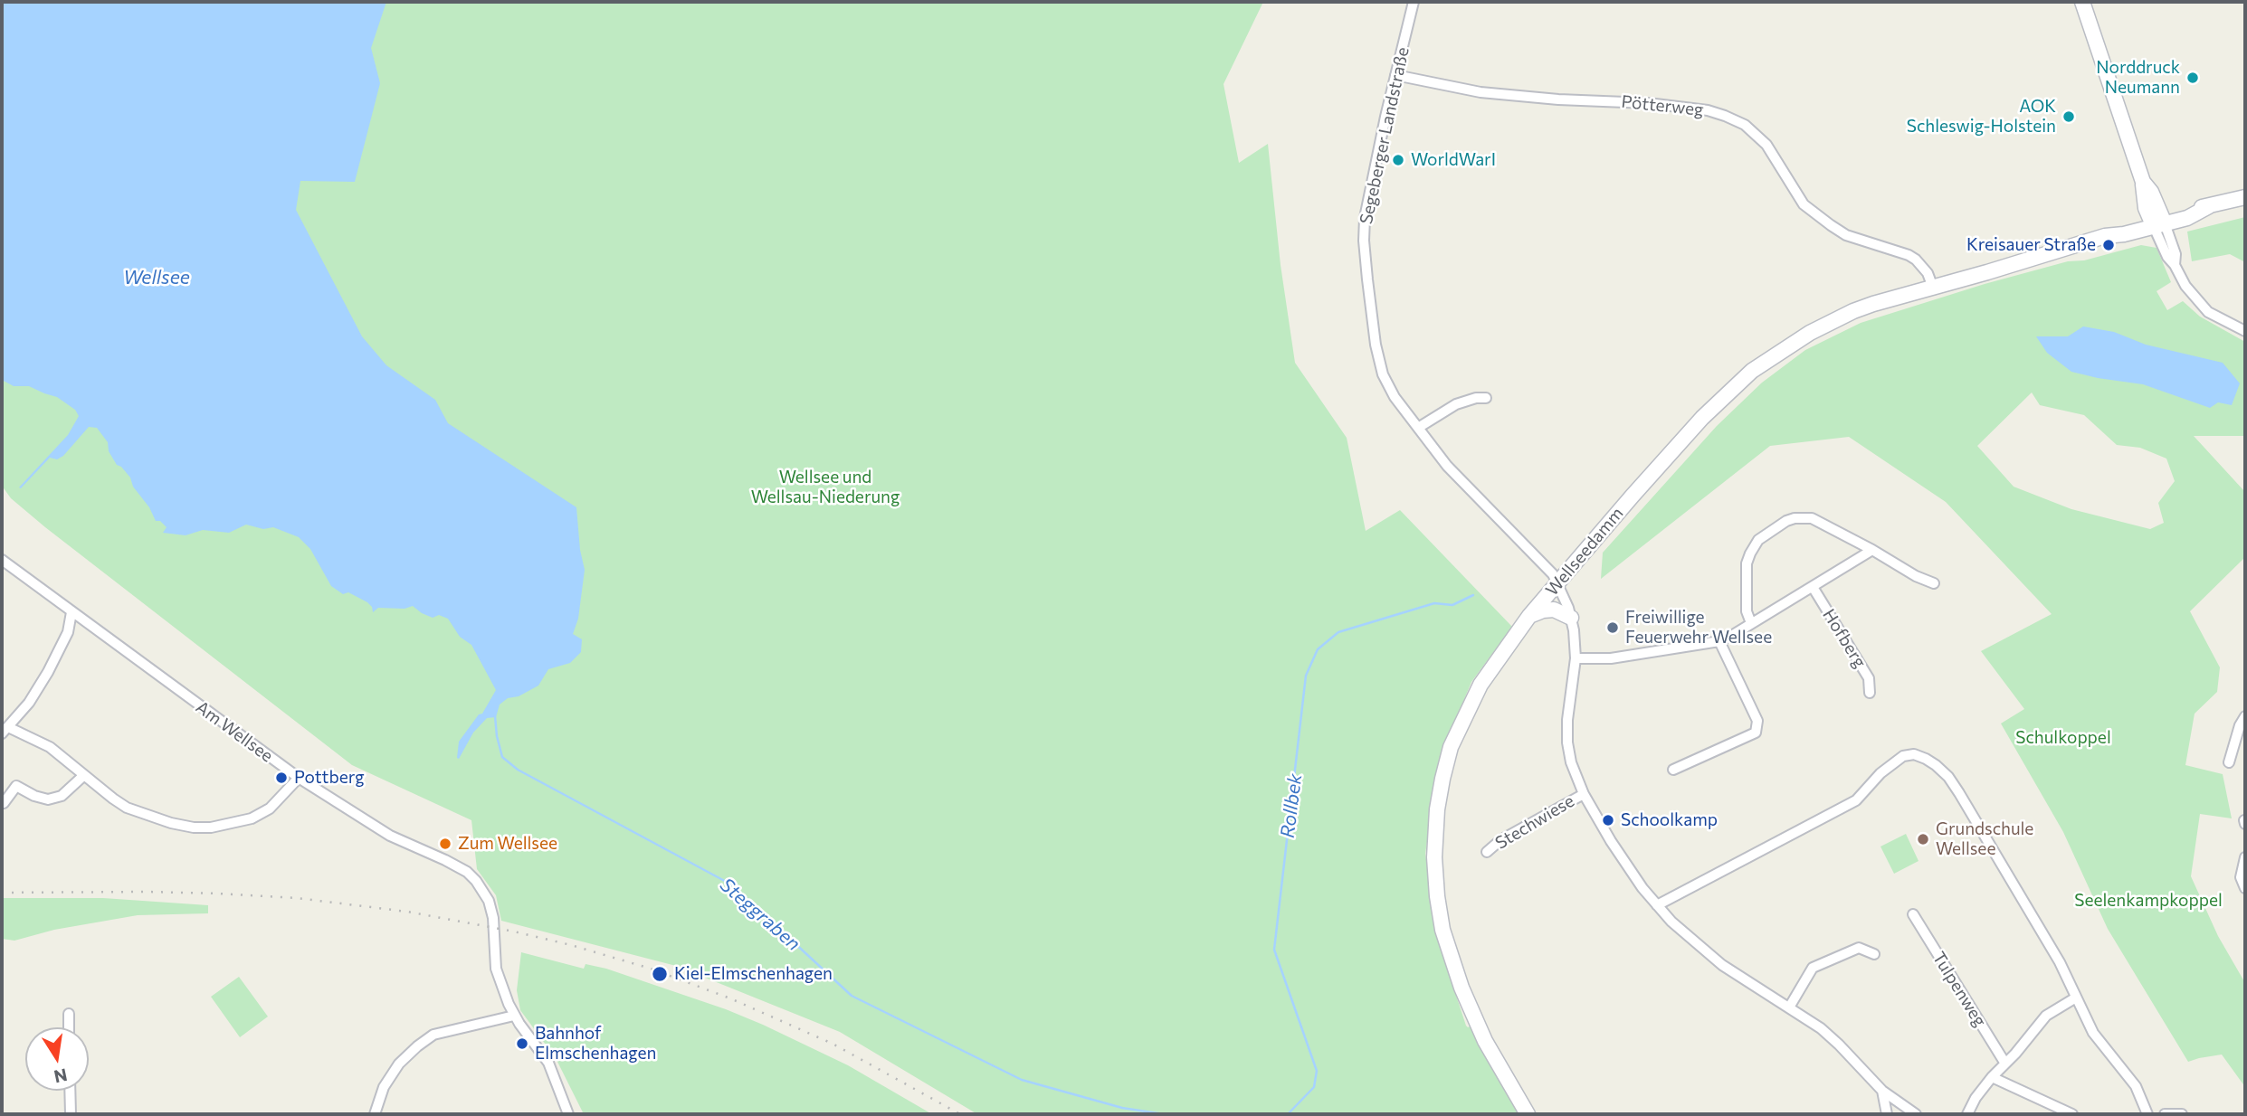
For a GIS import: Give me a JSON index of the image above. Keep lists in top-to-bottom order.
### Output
{
  "streets": {
    "main road": ["Wellseedamm"],
    "street": [
      "Pötterweg",
      "Segeberger Landstraße",
      "Hofberg",
      "Am Wellsee",
      "Stechwiese",
      "Tulpenweg"
    ]
  },
  "crossings": [
    ["Pötterweg", "Segeberger Landstraße"],
    ["Pötterweg", "Wellseedamm"],
    ["Segeberger Landstraße", "Wellseedamm"],
    ["Segeberger Landstraße", "Stechwiese"]
  ],
  "water": ["Wellsee", "Rollbek", "Steggraben"],
  "parks": ["Wellsee und Wellsau-Niederung", "Schulkoppel", "Seelenkampkoppel"],
  "places": [
    "Norddruck Neumann",
    "AOK Schleswig-Holstein",
    "WorldWarI",
    "Kreisauer Straße",
    "Freiwillige Feuerwehr Wellsee",
    "Pottberg",
    "Schoolkamp",
    "Grundschule Wellsee",
    "Zum Wellsee",
    "Kiel-Elmschenhagen",
    "Bahnhof Elmschenhagen"
  ],
  "north": "bottom"
}
